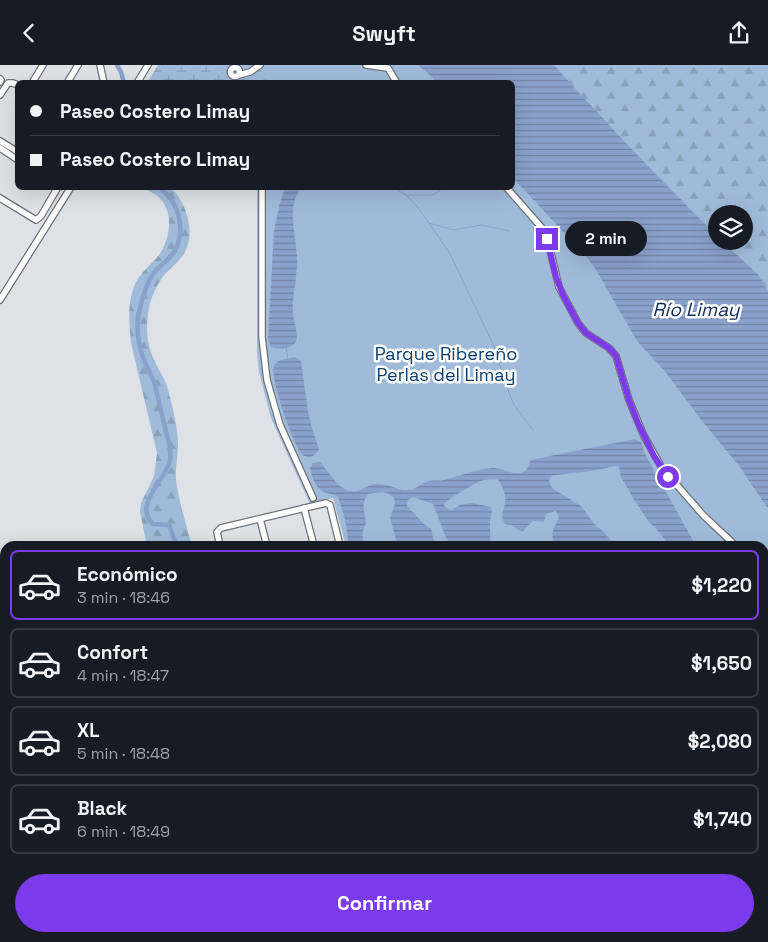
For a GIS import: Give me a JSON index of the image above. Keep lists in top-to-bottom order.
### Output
{
  "water": ["Río Limay"],
  "parks": ["Parque Ribereño Perlas del Limay"],
  "page": {
    "header": "Swyft",
    "banner": ["Paseo Costero Limay", "Paseo Costero Limay"],
    "bubble": "2 min",
    "list": [
      {
        "name": "Económico",
        "note": "3 min · 18:46",
        "value": "$1,220"
      },
      {
        "name": "Confort",
        "note": "4 min · 18:47",
        "value": "$1,650"
      },
      {
        "name": "XL",
        "note": "5 min · 18:48",
        "value": "$2,080"
      },
      {
        "name": "Black",
        "note": "6 min · 18:49",
        "value": "$1,740"
      }
    ],
    "buttons": "Confirmar"
  }
}
